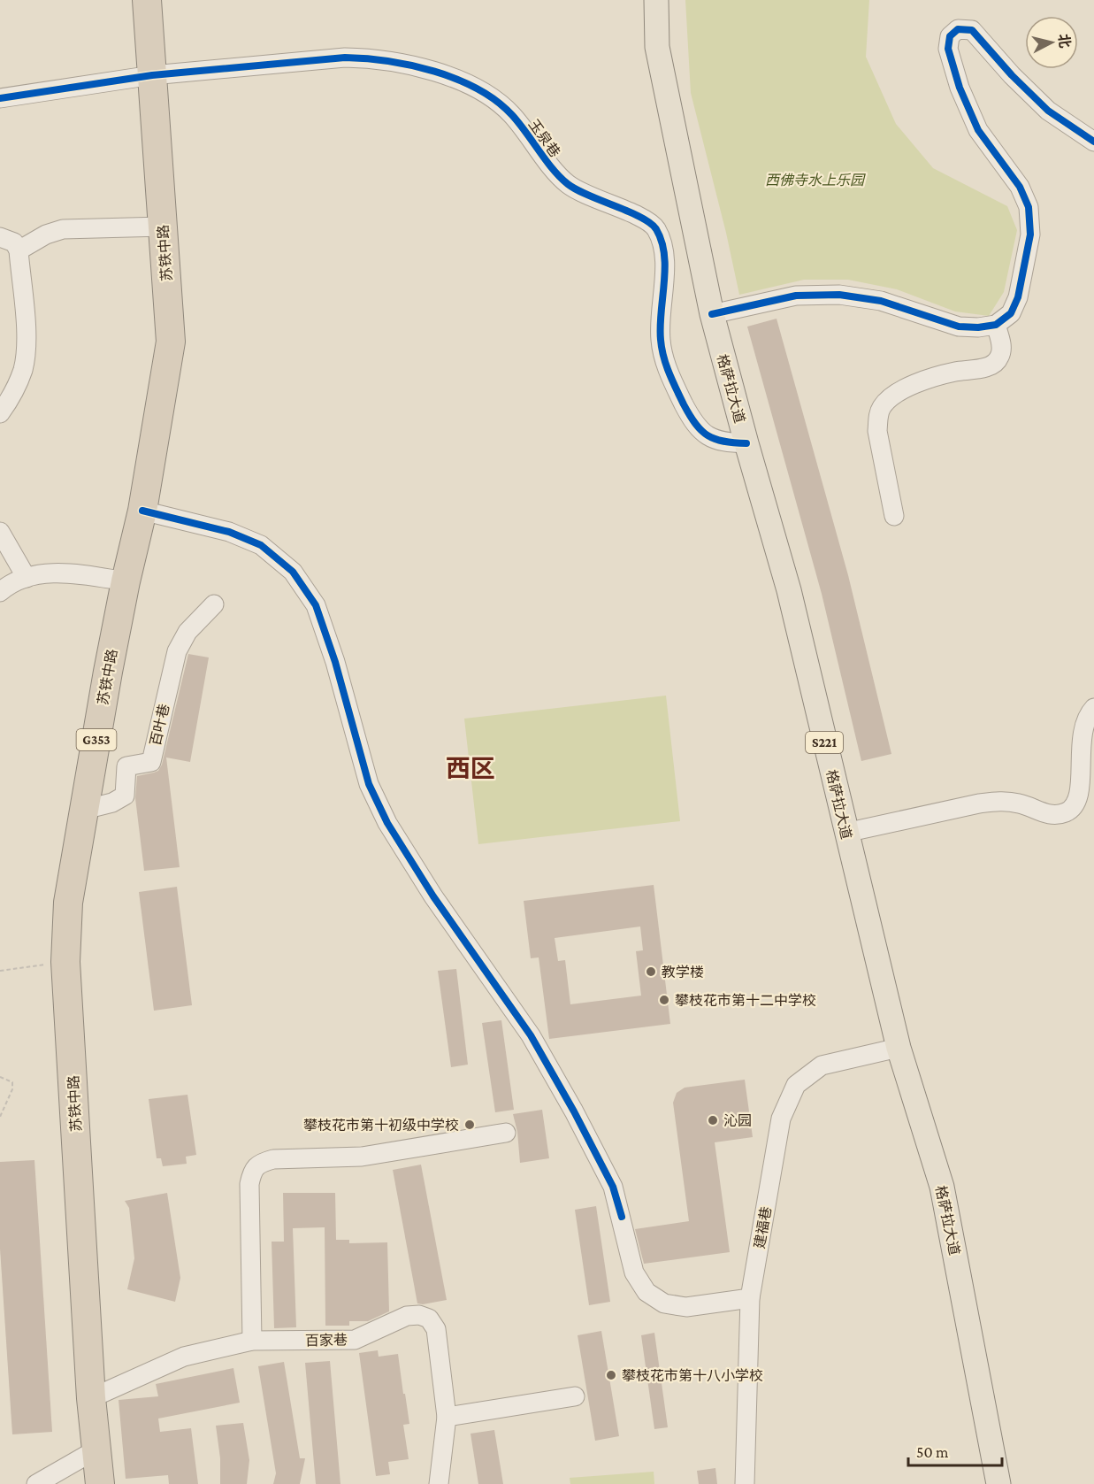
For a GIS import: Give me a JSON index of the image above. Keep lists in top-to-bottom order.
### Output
{
  "streets": {
    "highway": ["苏铁中路", "G353"],
    "main road": ["格萨拉大道", "S221"],
    "street": [
      "玉泉巷",
      "百叶巷",
      "建福巷",
      "百家巷"
    ]
  },
  "crossings": [
    ["玉泉巷", "苏铁中路"],
    ["玉泉巷", "格萨拉大道"],
    ["苏铁中路", "百叶巷"],
    ["苏铁中路", "百家巷"],
    ["格萨拉大道", "建福巷"]
  ],
  "districts": ["西区"],
  "parks": ["西佛寺水上乐园"],
  "places": [
    "教学楼",
    "攀枝花市第十二中学校",
    "沁园",
    "攀枝花市第十初级中学校",
    "攀枝花市第十八小学校"
  ],
  "scale_bar": "50 m",
  "north": "right"
}
